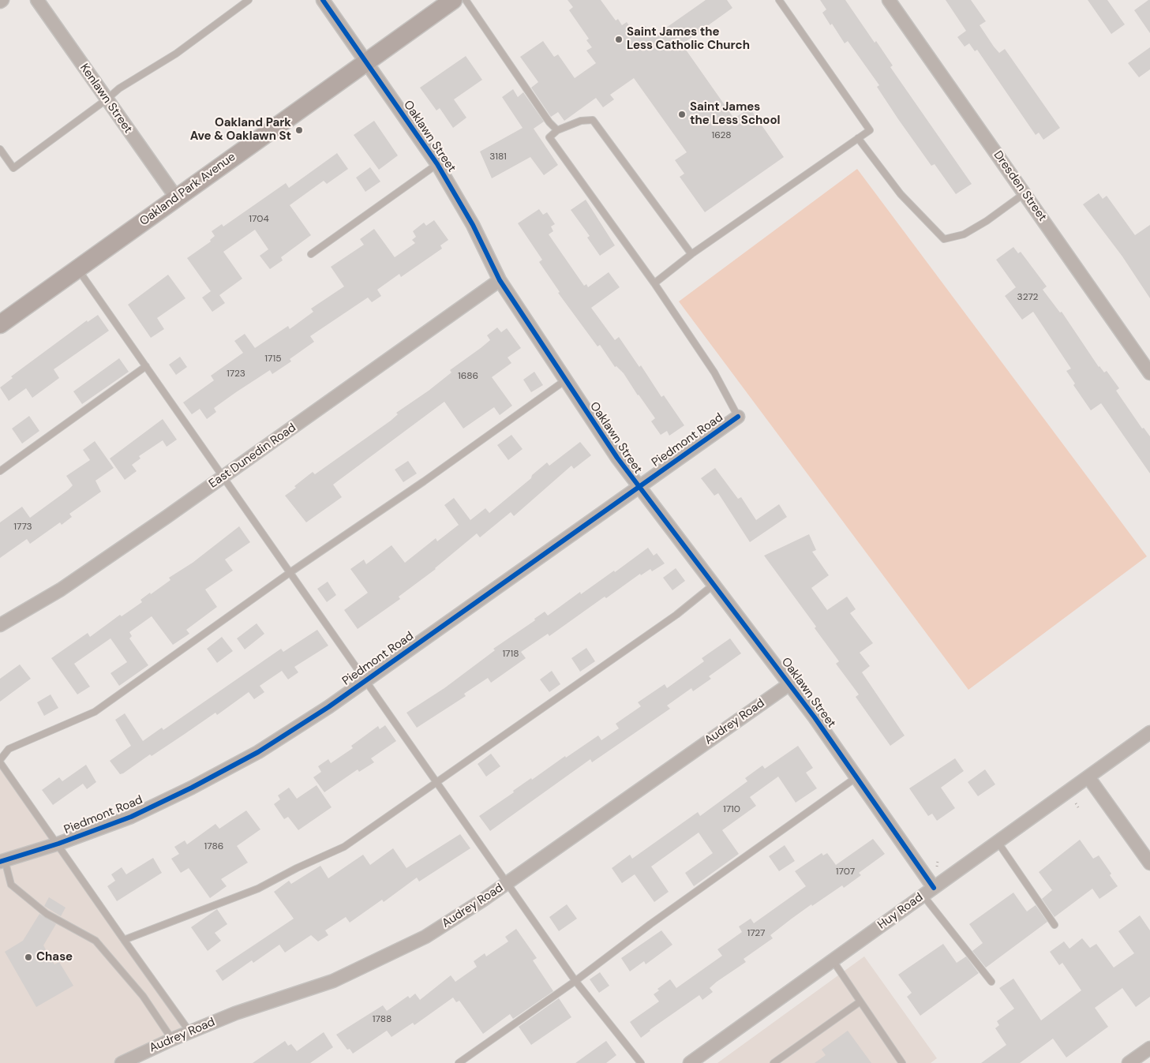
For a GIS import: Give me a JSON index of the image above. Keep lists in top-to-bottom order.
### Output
{
  "streets": {
    "main road": ["Oakland Park Avenue"],
    "street": [
      "Kenlawn Street",
      "Oaklawn Street",
      "Dresden Street",
      "Piedmont Road",
      "East Dunedin Road",
      "Audrey Road",
      "Huy Road"
    ]
  },
  "crossings": [
    ["Kenlawn Street", "Oakland Park Avenue"],
    ["Oaklawn Street", "Oakland Park Avenue"],
    ["Oaklawn Street", "Piedmont Road"],
    ["Oaklawn Street", "East Dunedin Road"],
    ["Oaklawn Street", "Audrey Road"],
    ["Oaklawn Street", "Huy Road"]
  ],
  "places": [
    "Saint James the Less Catholic Church",
    "Saint James the Less School",
    "Oakland Park Ave & Oaklawn St",
    "Chase"
  ],
  "house_numbers": [
    "1628",
    "3181",
    "1704",
    "3272",
    "1715",
    "1723",
    "1686",
    "1773",
    "1718",
    "1710",
    "1786",
    "1707",
    "1727",
    "1788"
  ]
}
